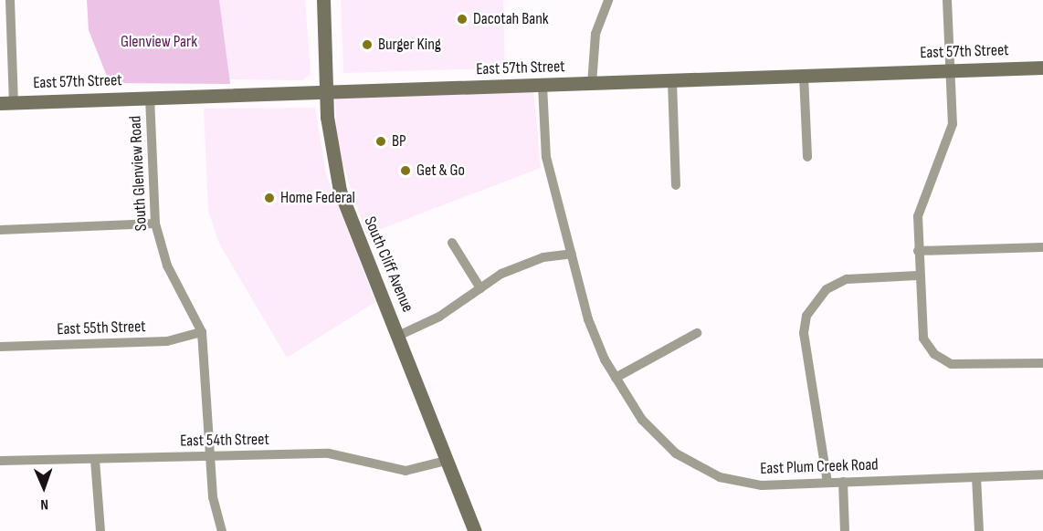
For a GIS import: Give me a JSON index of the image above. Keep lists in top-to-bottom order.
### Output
{
  "streets": {
    "main road": ["East 57th Street", "South Cliff Avenue"],
    "street": [
      "South Glenview Road",
      "East 55th Street",
      "East 54th Street",
      "East Plum Creek Road"
    ]
  },
  "crossings": [
    ["East 57th Street", "South Glenview Road"],
    ["East 57th Street", "South Cliff Avenue"],
    ["East 57th Street", "East Plum Creek Road"],
    ["South Glenview Road", "East 55th Street"],
    ["South Glenview Road", "East 54th Street"],
    ["South Cliff Avenue", "East 54th Street"]
  ],
  "parks": ["Glenview Park"],
  "places": [
    "Dacotah Bank",
    "Burger King",
    "BP",
    "Get & Go",
    "Home Federal"
  ],
  "north": "bottom"
}
